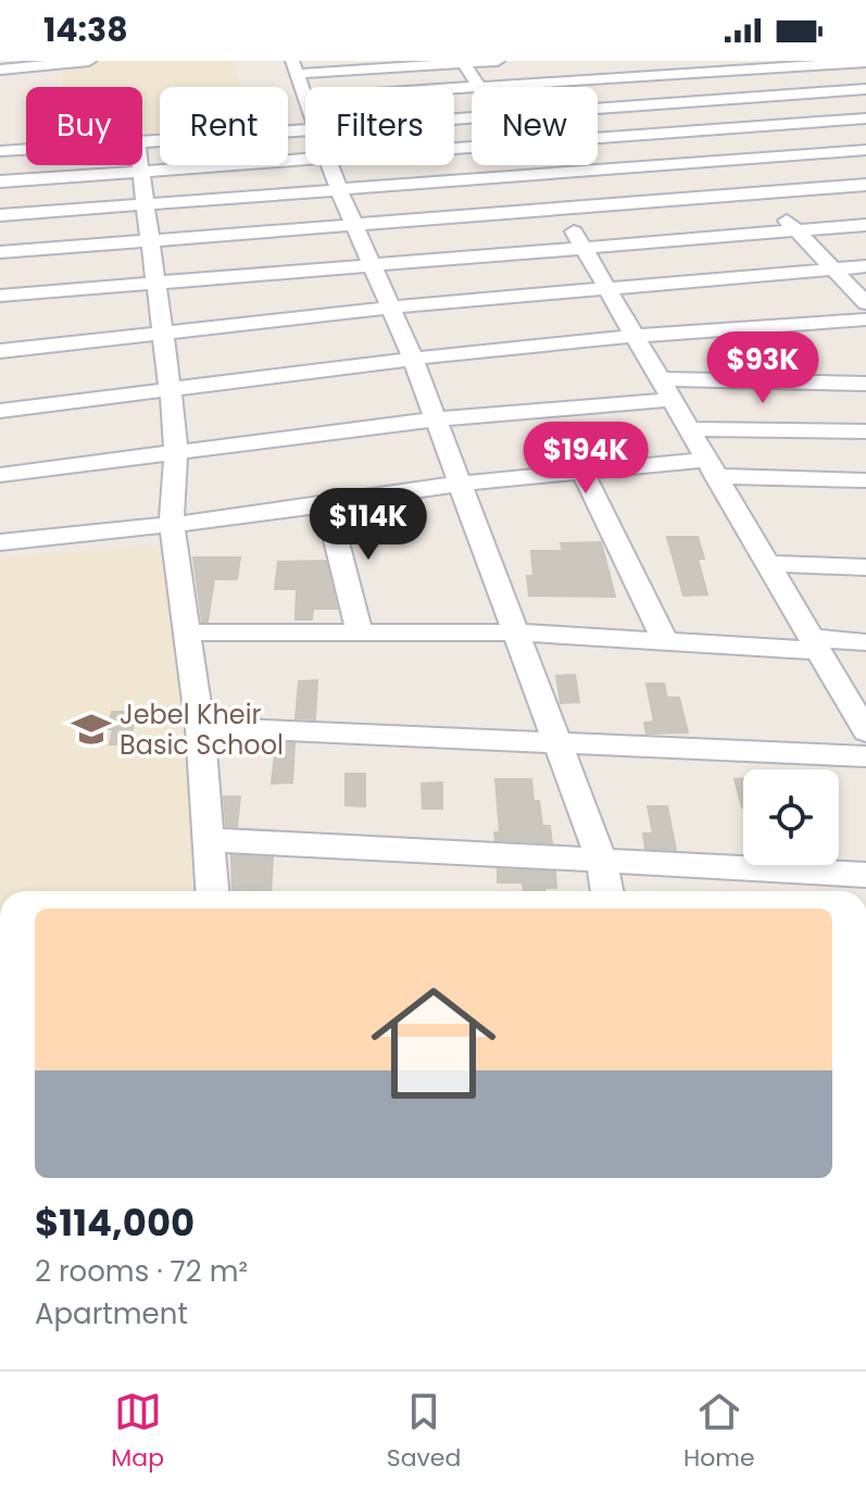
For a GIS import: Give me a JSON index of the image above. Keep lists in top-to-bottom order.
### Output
{
  "places": {
    "school or university": ["Jebel Kheir Basic School"]
  },
  "page": {
    "status": "14:38",
    "chip": [
      "Buy",
      "Rent",
      "Filters",
      "New"
    ],
    "price": ["$93K", "$194K", "$114K"],
    "list": [
      {
        "name": "$114,000",
        "note": "2 rooms · 72 m² · Apartment"
      }
    ],
    "tabs": ["Map", "Saved", "Home"]
  }
}
